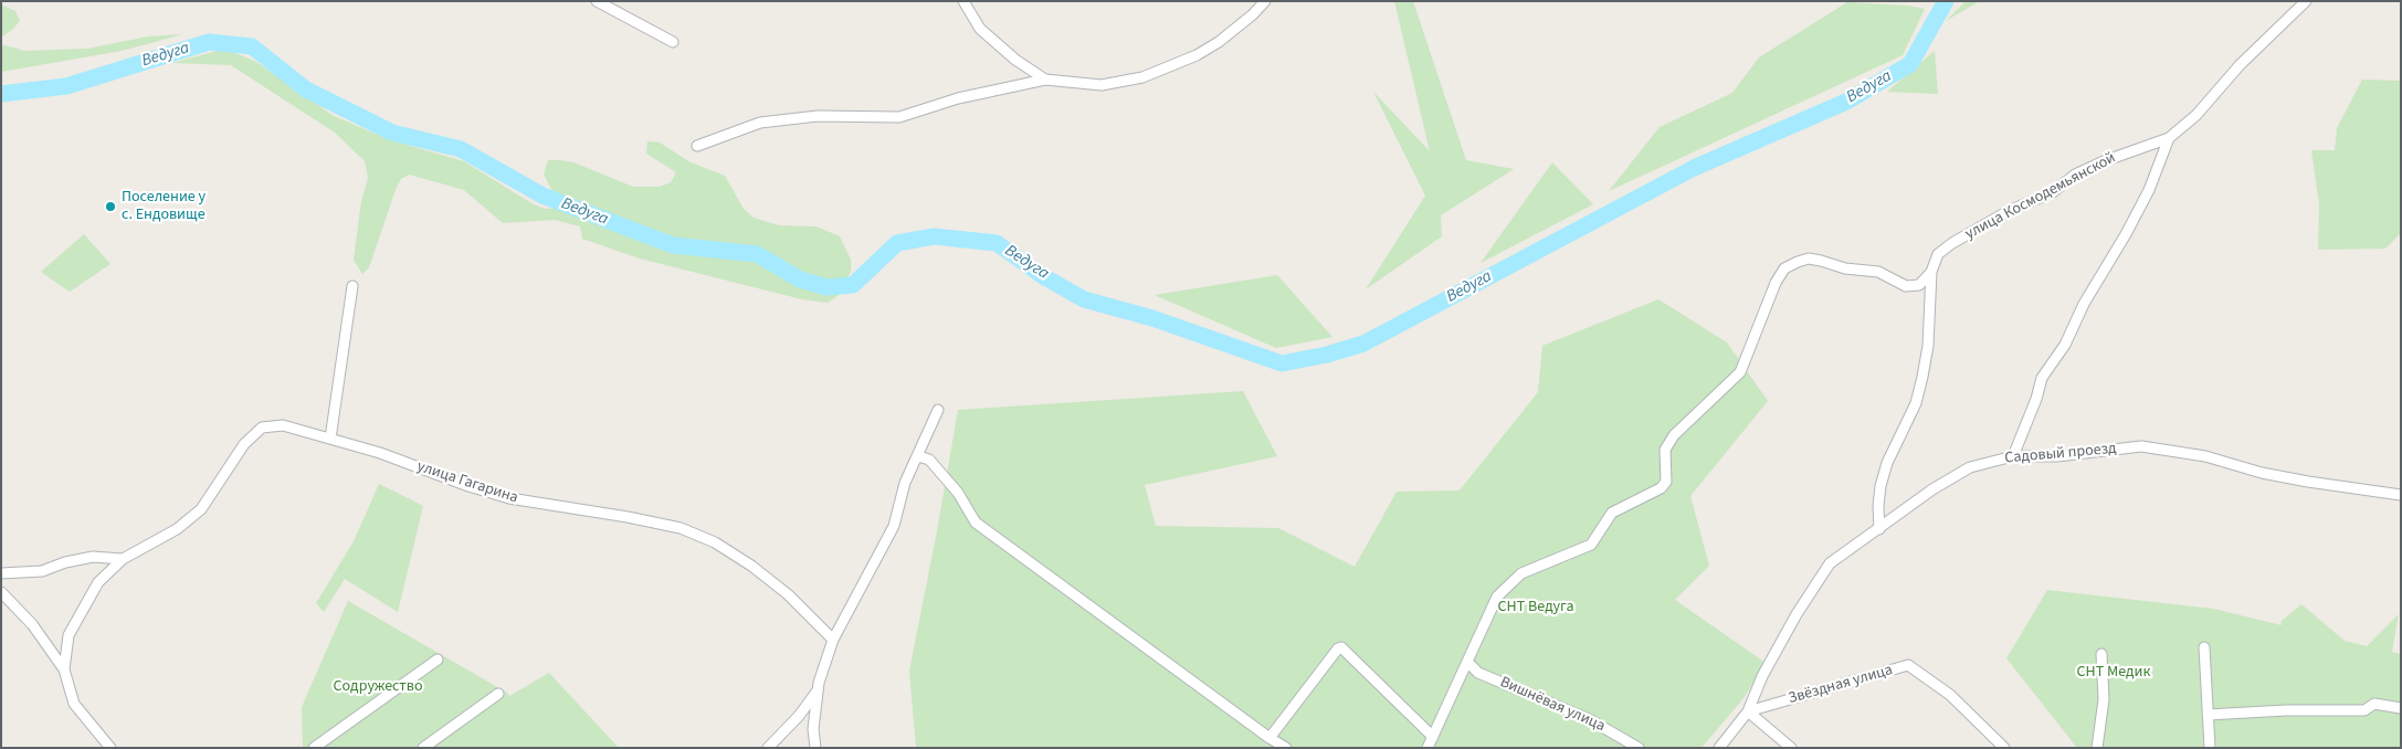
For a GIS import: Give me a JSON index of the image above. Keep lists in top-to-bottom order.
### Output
{
  "streets": {
    "street": [
      "улица Космодемьянской",
      "Садовый проезд",
      "улица Гагарина",
      "Звёздная улица",
      "Вишнёвая улица"
    ]
  },
  "crossings": [
    ["Садовый проезд", "Звёздная улица"]
  ],
  "water": ["Ведуга"],
  "parks": ["СНТ Ведуга", "СНТ Медик", "Содружество"],
  "places": ["Поселение у с. Ендовище"]
}
